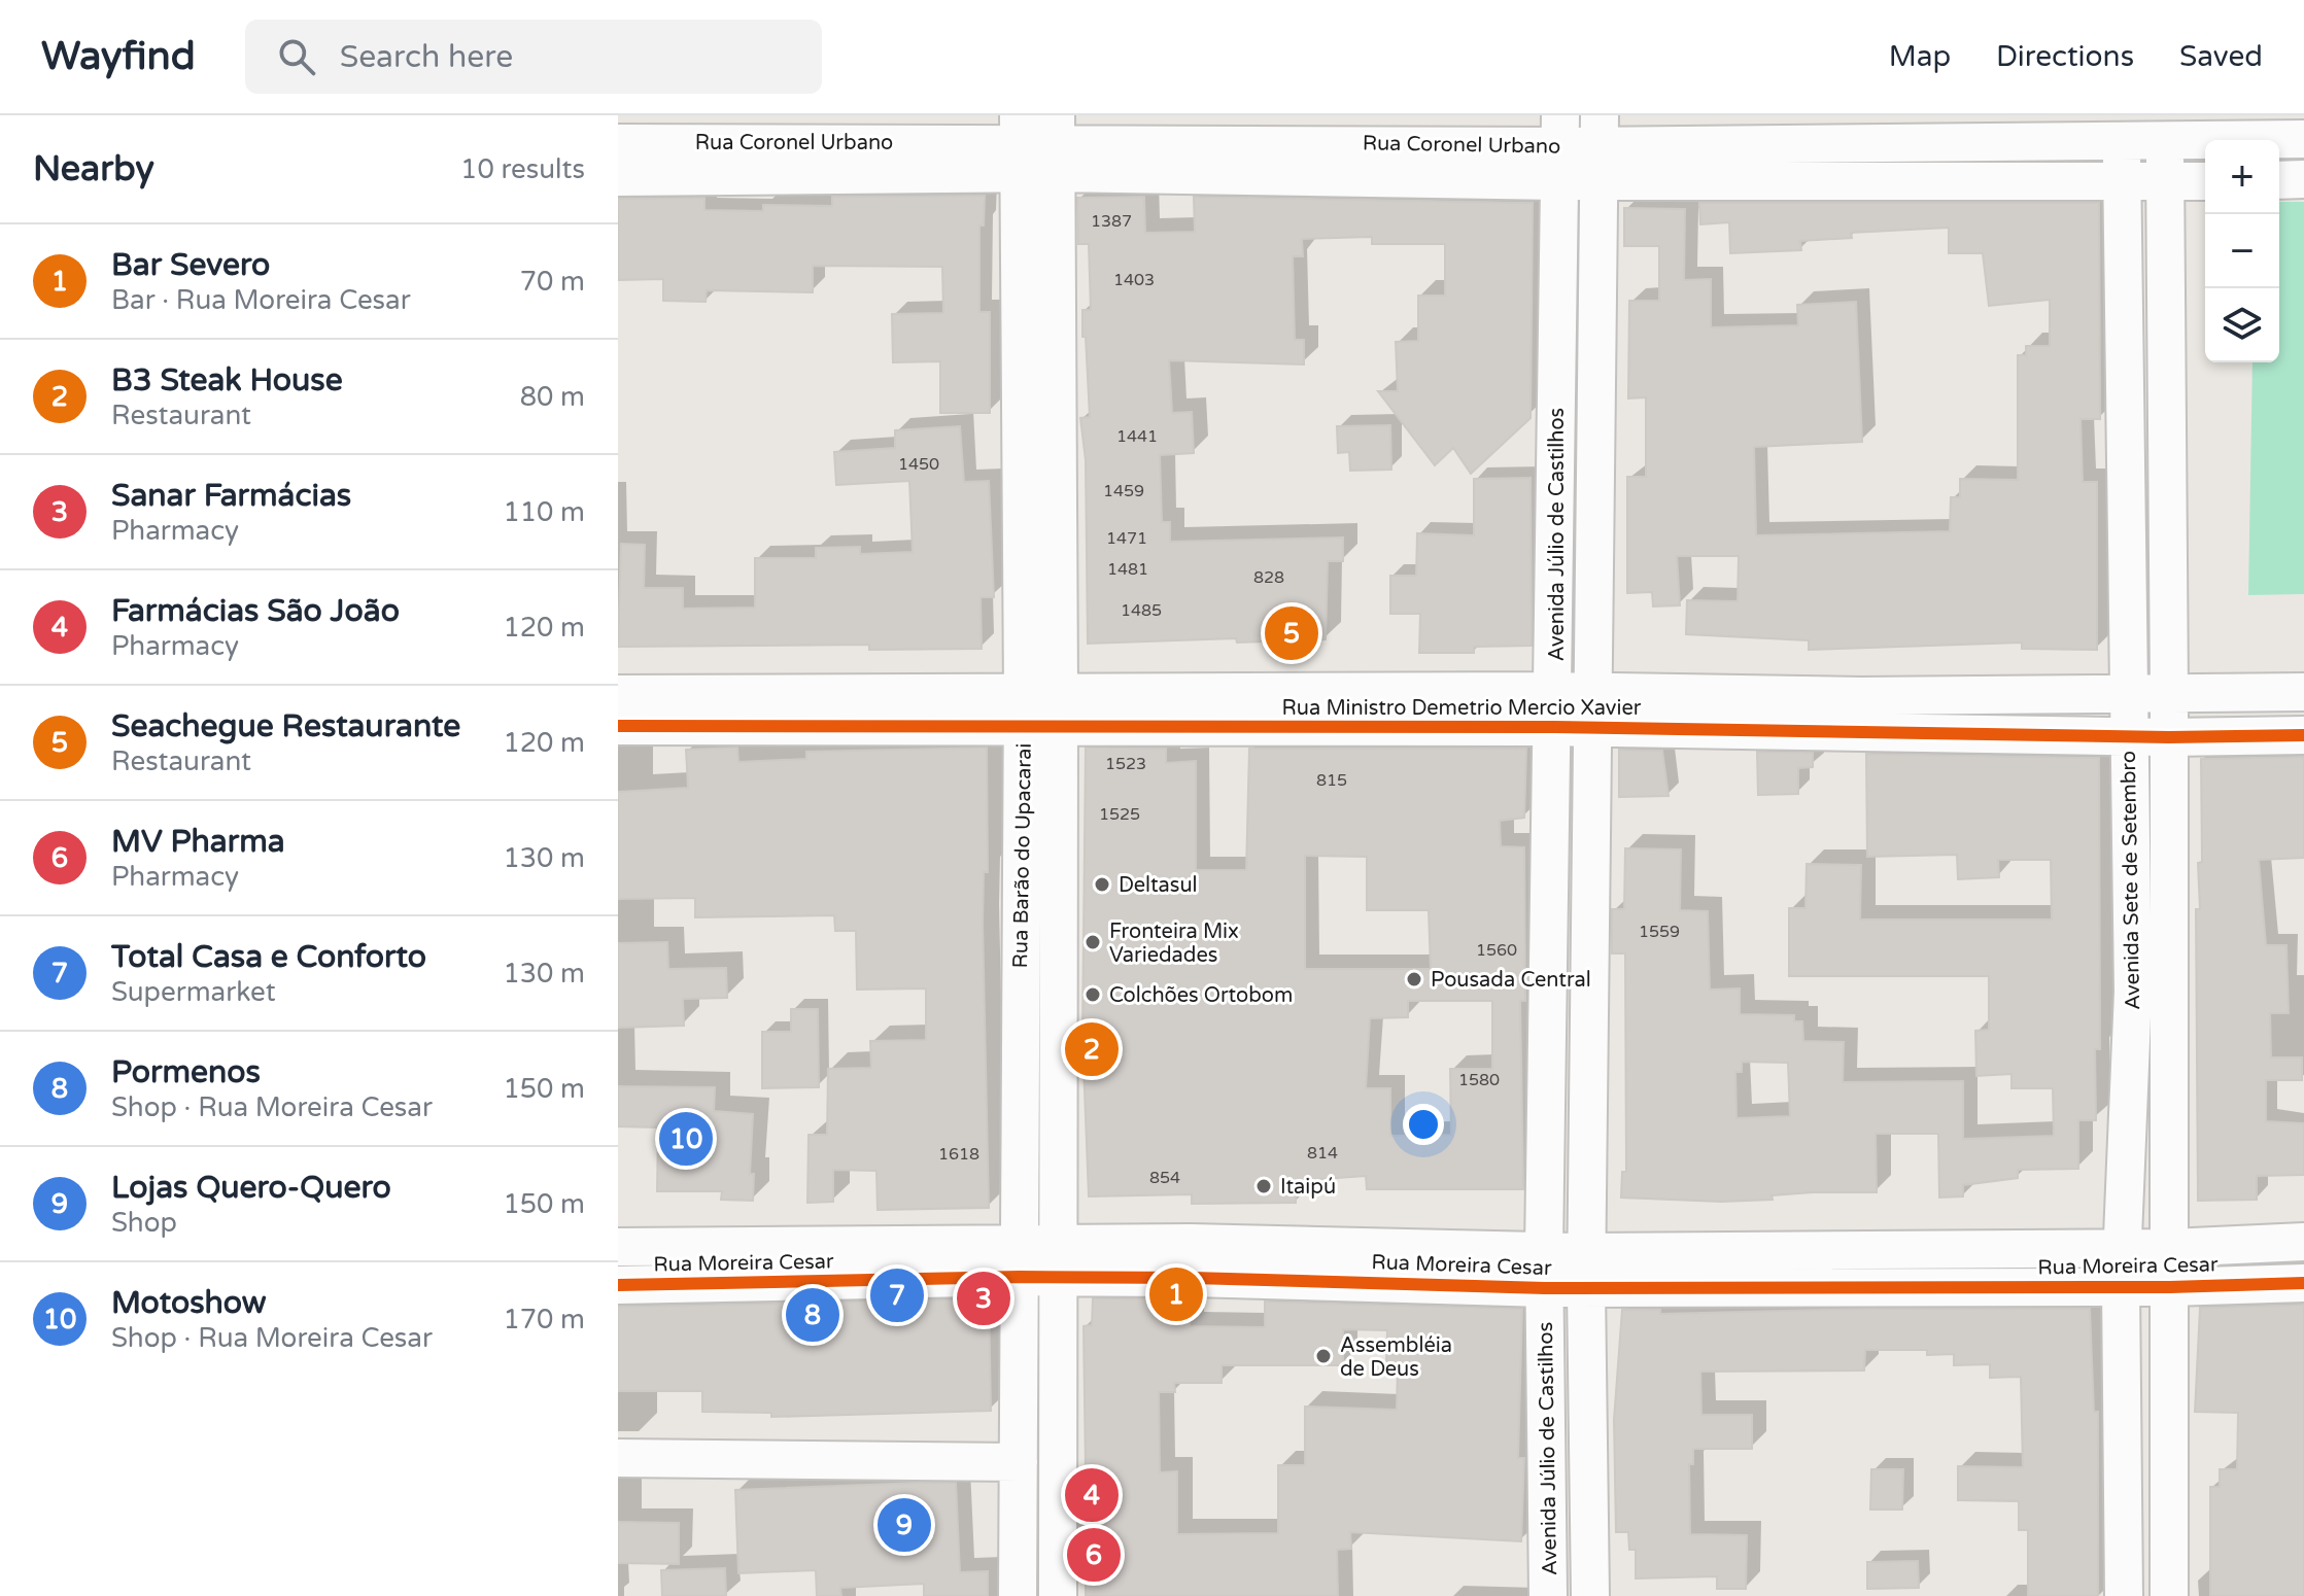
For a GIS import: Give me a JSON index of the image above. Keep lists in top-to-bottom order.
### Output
{
  "streets": {
    "street": [
      "Rua Coronel Urbano",
      "Avenida Júlio de Castilhos",
      "Rua Ministro Demetrio Mercio Xavier",
      "Rua Barão do Upacarai",
      "Avenida Sete de Setembro",
      "Rua Moreira Cesar"
    ]
  },
  "crossings": [
    ["Rua Coronel Urbano", "Avenida Júlio de Castilhos"],
    ["Rua Coronel Urbano", "Rua Barão do Upacarai"],
    ["Rua Coronel Urbano", "Avenida Sete de Setembro"],
    ["Avenida Júlio de Castilhos", "Rua Ministro Demetrio Mercio Xavier"],
    ["Avenida Júlio de Castilhos", "Rua Moreira Cesar"],
    ["Rua Ministro Demetrio Mercio Xavier", "Rua Barão do Upacarai"],
    ["Rua Ministro Demetrio Mercio Xavier", "Avenida Sete de Setembro"],
    ["Rua Barão do Upacarai", "Rua Moreira Cesar"],
    ["Avenida Sete de Setembro", "Rua Moreira Cesar"]
  ],
  "places": [
    "Deltasul",
    "Fronteira Mix Variedades",
    "Pousada Central",
    "Colchões Ortobom",
    "Itaipú",
    "Assembléia de Deus"
  ],
  "house_numbers": [
    "1387",
    "1403",
    "1441",
    "1450",
    "1459",
    "1471",
    "1481",
    "828",
    "1485",
    "1523",
    "815",
    "1525",
    "1559",
    "1560",
    "1580",
    "814",
    "1618",
    "854"
  ],
  "page": {
    "header": "Wayfind",
    "search": "Search here",
    "nav": ["Map", "Directions", "Saved"],
    "heading": ["Nearby", "10 results"],
    "map_buttons": ["+", "−"],
    "list": [
      {
        "mark": "1",
        "name": "Bar Severo",
        "note": "Bar · Rua Moreira Cesar",
        "value": "70 m"
      },
      {
        "mark": "2",
        "name": "B3 Steak House",
        "note": "Restaurant",
        "value": "80 m"
      },
      {
        "mark": "3",
        "name": "Sanar Farmácias",
        "note": "Pharmacy",
        "value": "110 m"
      },
      {
        "mark": "4",
        "name": "Farmácias São João",
        "note": "Pharmacy",
        "value": "120 m"
      },
      {
        "mark": "5",
        "name": "Seachegue Restaurante",
        "note": "Restaurant",
        "value": "120 m"
      },
      {
        "mark": "6",
        "name": "MV Pharma",
        "note": "Pharmacy",
        "value": "130 m"
      },
      {
        "mark": "7",
        "name": "Total Casa e Conforto",
        "note": "Supermarket",
        "value": "130 m"
      },
      {
        "mark": "8",
        "name": "Pormenos",
        "note": "Shop · Rua Moreira Cesar",
        "value": "150 m"
      },
      {
        "mark": "9",
        "name": "Lojas Quero-Quero",
        "note": "Shop",
        "value": "150 m"
      },
      {
        "mark": "10",
        "name": "Motoshow",
        "note": "Shop · Rua Moreira Cesar",
        "value": "170 m"
      }
    ],
    "pins": [
      "5",
      "2",
      "10",
      "1",
      "7",
      "3",
      "8",
      "4",
      "9",
      "6"
    ]
  }
}
